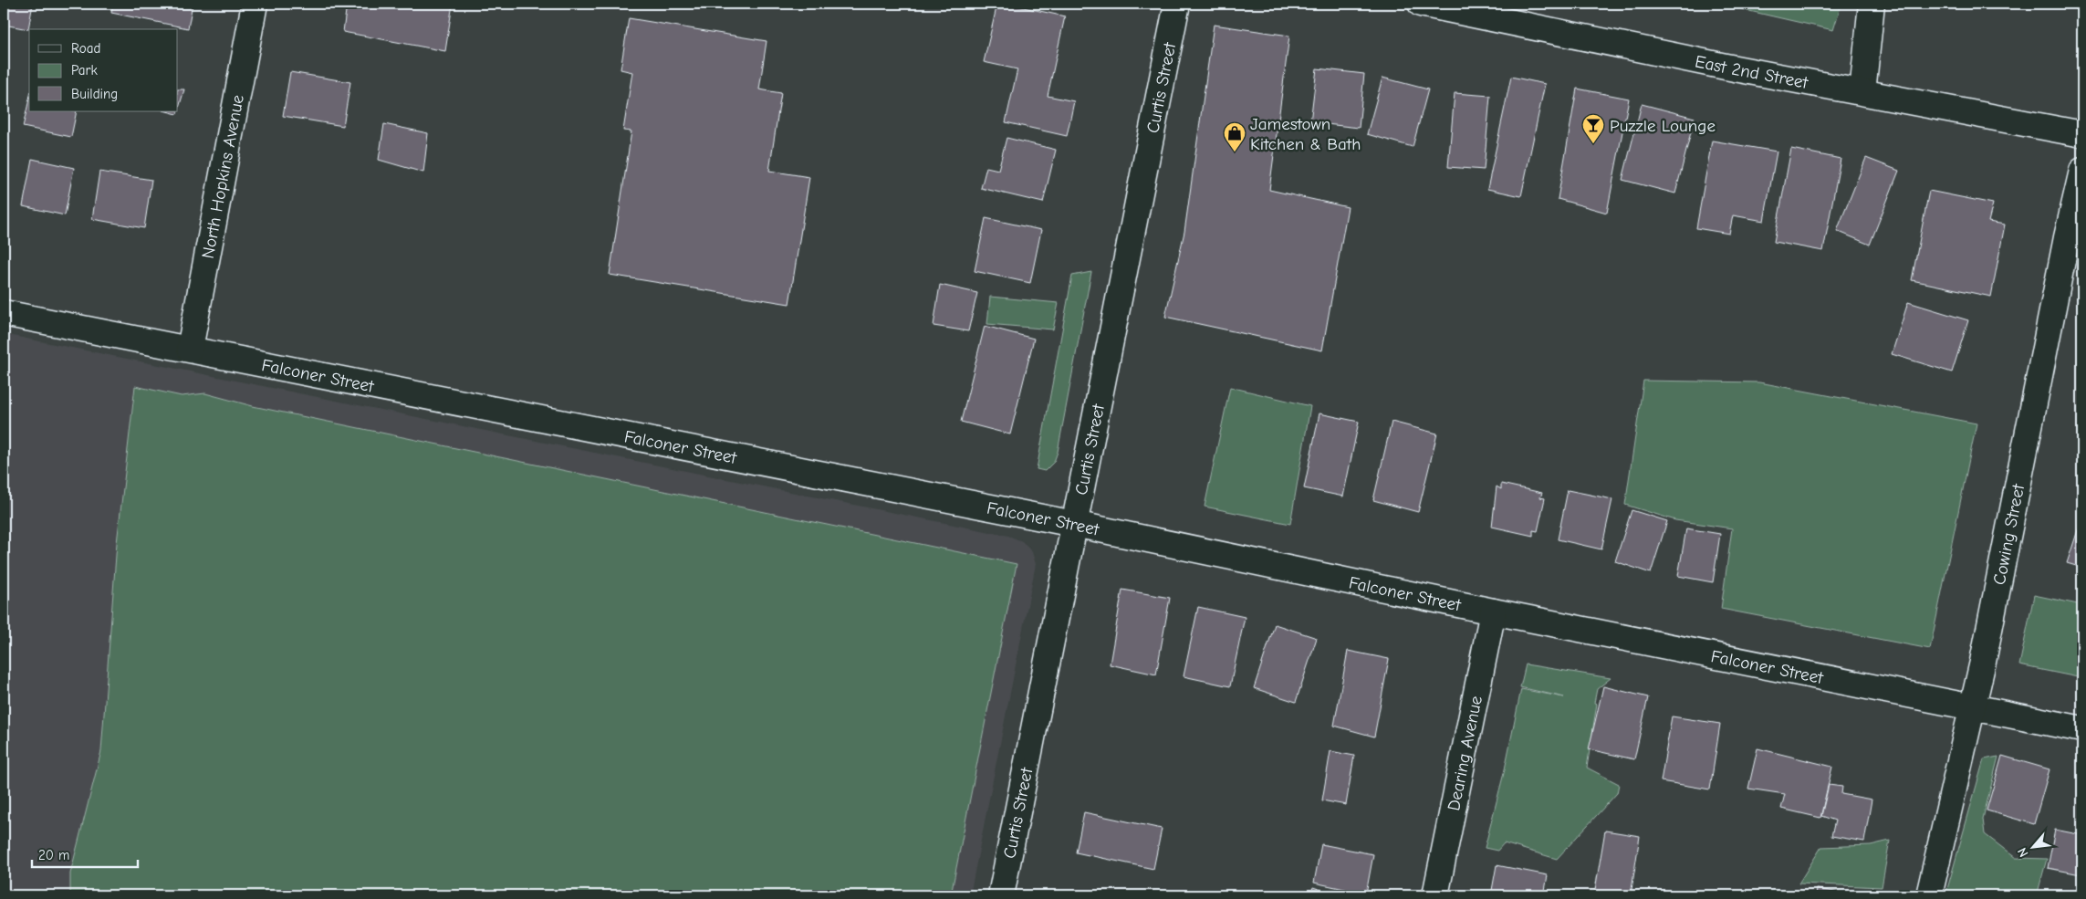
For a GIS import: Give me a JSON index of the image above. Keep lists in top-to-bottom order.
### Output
{
  "streets": {
    "street": [
      "East 2nd Street",
      "Curtis Street",
      "North Hopkins Avenue",
      "Falconer Street",
      "Cowing Street",
      "Dearing Avenue"
    ]
  },
  "crossings": [
    ["Curtis Street", "Falconer Street"],
    ["North Hopkins Avenue", "Falconer Street"],
    ["Falconer Street", "Cowing Street"],
    ["Falconer Street", "Dearing Avenue"]
  ],
  "places": {
    "bar": ["Puzzle Lounge"],
    "shop": ["Jamestown Kitchen & Bath"]
  },
  "legend": ["Road", "Park", "Building"],
  "scale_bar": "20 m",
  "north": "bottom left"
}
